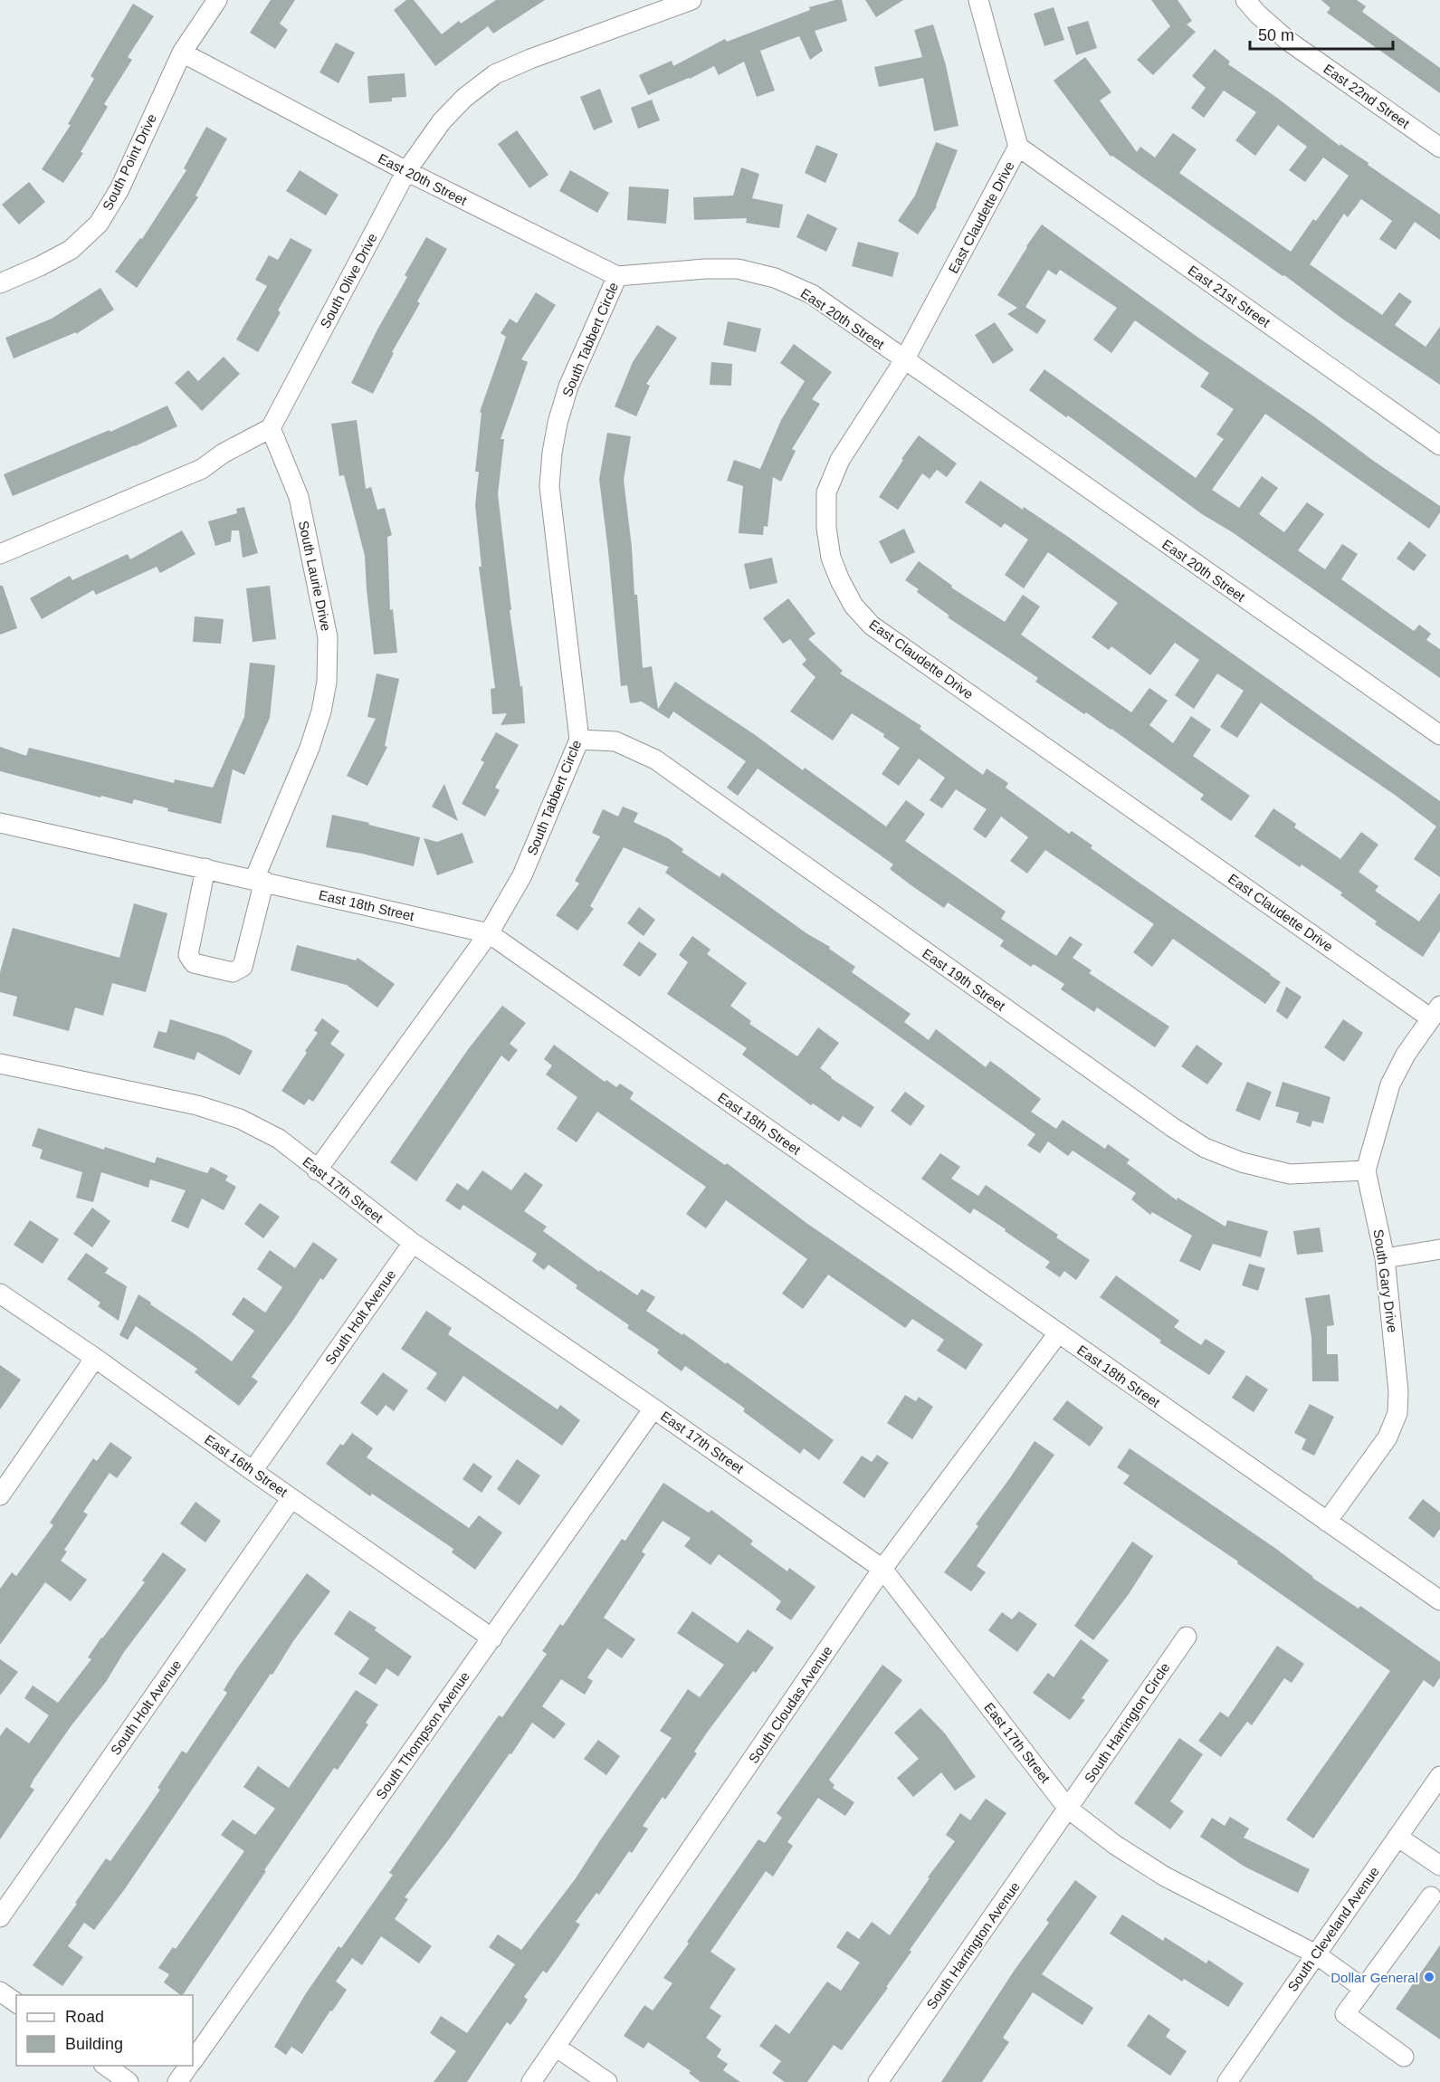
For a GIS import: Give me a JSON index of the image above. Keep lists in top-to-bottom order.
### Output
{
  "streets": {
    "street": [
      "East 22nd Street",
      "South Point Drive",
      "East 20th Street",
      "East Claudette Drive",
      "South Olive Drive",
      "East 21st Street",
      "South Tabbert Circle",
      "South Laurie Drive",
      "East 18th Street",
      "East 19th Street",
      "East 17th Street",
      "South Gary Drive",
      "South Holt Avenue",
      "East 16th Street",
      "South Cloudas Avenue",
      "South Harrington Circle",
      "South Thompson Avenue",
      "South Cleveland Avenue",
      "South Harrington Avenue"
    ]
  },
  "crossings": [
    ["South Point Drive", "East 20th Street"],
    ["East 20th Street", "East Claudette Drive"],
    ["East 20th Street", "South Olive Drive"],
    ["East 20th Street", "South Tabbert Circle"],
    ["East Claudette Drive", "East 21st Street"],
    ["East Claudette Drive", "South Gary Drive"],
    ["South Olive Drive", "South Laurie Drive"],
    ["South Tabbert Circle", "East 18th Street"],
    ["South Tabbert Circle", "East 19th Street"],
    ["South Tabbert Circle", "East 17th Street"],
    ["South Laurie Drive", "East 18th Street"],
    ["East 18th Street", "South Gary Drive"],
    ["East 18th Street", "South Cloudas Avenue"],
    ["East 19th Street", "South Gary Drive"],
    ["East 17th Street", "South Holt Avenue"],
    ["East 17th Street", "South Cloudas Avenue"],
    ["East 17th Street", "South Harrington Circle"],
    ["East 17th Street", "South Thompson Avenue"],
    ["East 17th Street", "South Cleveland Avenue"],
    ["East 17th Street", "South Harrington Avenue"],
    ["South Holt Avenue", "East 16th Street"],
    ["East 16th Street", "South Thompson Avenue"],
    ["South Harrington Circle", "South Harrington Avenue"]
  ],
  "places": ["Dollar General"],
  "legend": ["Road", "Building"],
  "scale_bar": "50 m"
}
